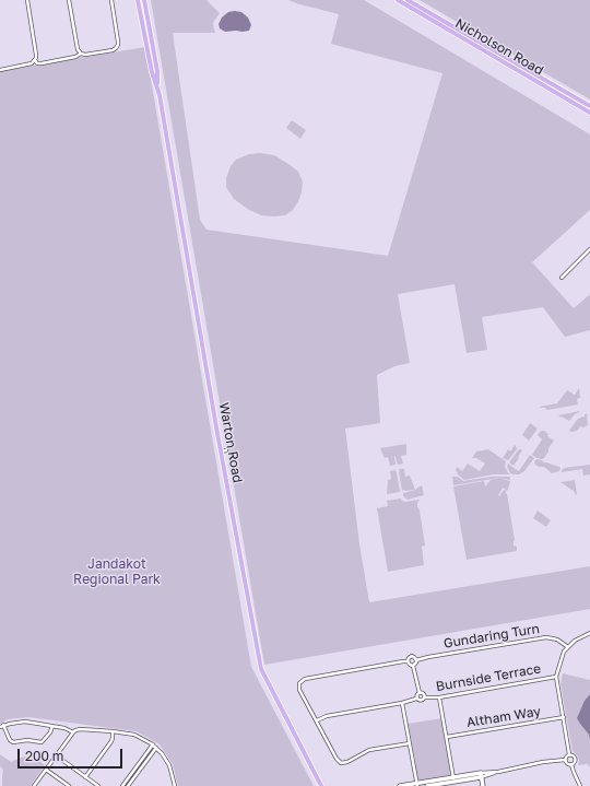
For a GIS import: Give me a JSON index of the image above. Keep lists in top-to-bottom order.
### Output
{
  "streets": {
    "main road": ["Nicholson Road", "Warton Road"],
    "street": ["Gundaring Turn", "Burnside Terrace", "Altham Way"]
  },
  "crossings": [
    ["Gundaring Turn", "Burnside Terrace"]
  ],
  "parks": ["Jandakot Regional Park"],
  "scale_bar": "200 m"
}
